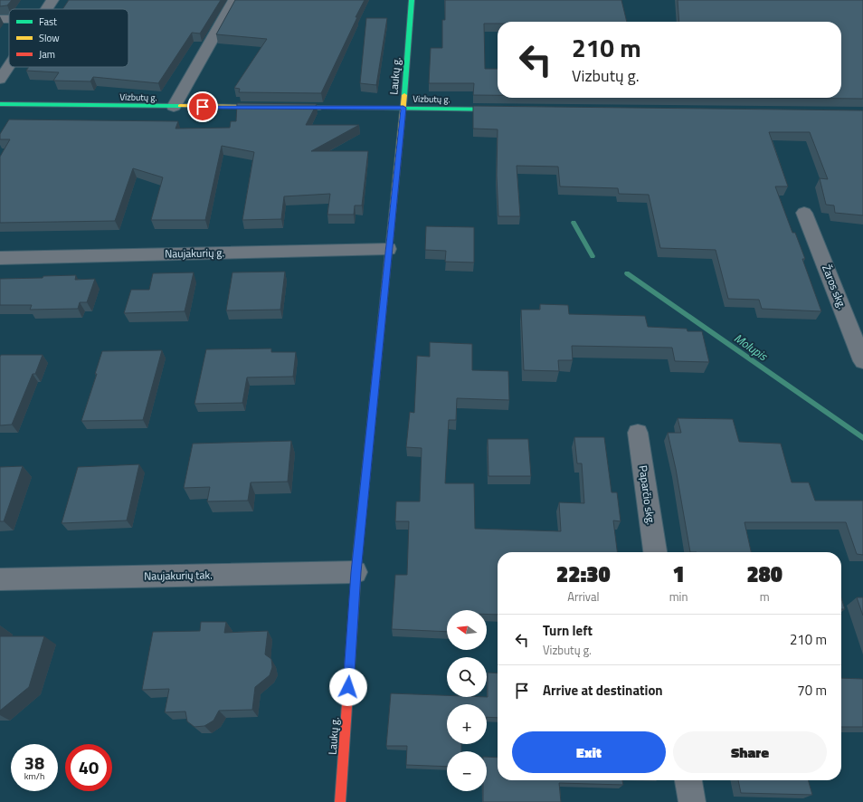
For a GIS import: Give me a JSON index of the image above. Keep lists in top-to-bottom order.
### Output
{
  "streets": {
    "street": [
      "Laukų g.",
      "Vizbutų g.",
      "Naujakurių g.",
      "Žaros skg.",
      "Paparčio skg.",
      "Naujakurių tak."
    ]
  },
  "crossings": [
    ["Laukų g.", "Vizbutų g."],
    ["Laukų g.", "Naujakurių g."],
    ["Laukų g.", "Naujakurių tak."]
  ],
  "water": ["Molupis"],
  "legend": ["Fast", "Slow", "Jam"],
  "north": "left",
  "page": {
    "turn": ["210 m", "Vizbutų g."],
    "eta": [
      "22:30",
      "Arrival",
      "1",
      "min",
      "280",
      "m"
    ],
    "map_buttons": ["+", "−"],
    "list": [
      {
        "name": "Turn left",
        "note": "Vizbutų g.",
        "value": "210 m"
      },
      {
        "name": "Arrive at destination",
        "value": "70 m"
      }
    ],
    "buttons": ["Exit", "Share"],
    "speed": "38 km/h",
    "limit": "40"
  }
}
